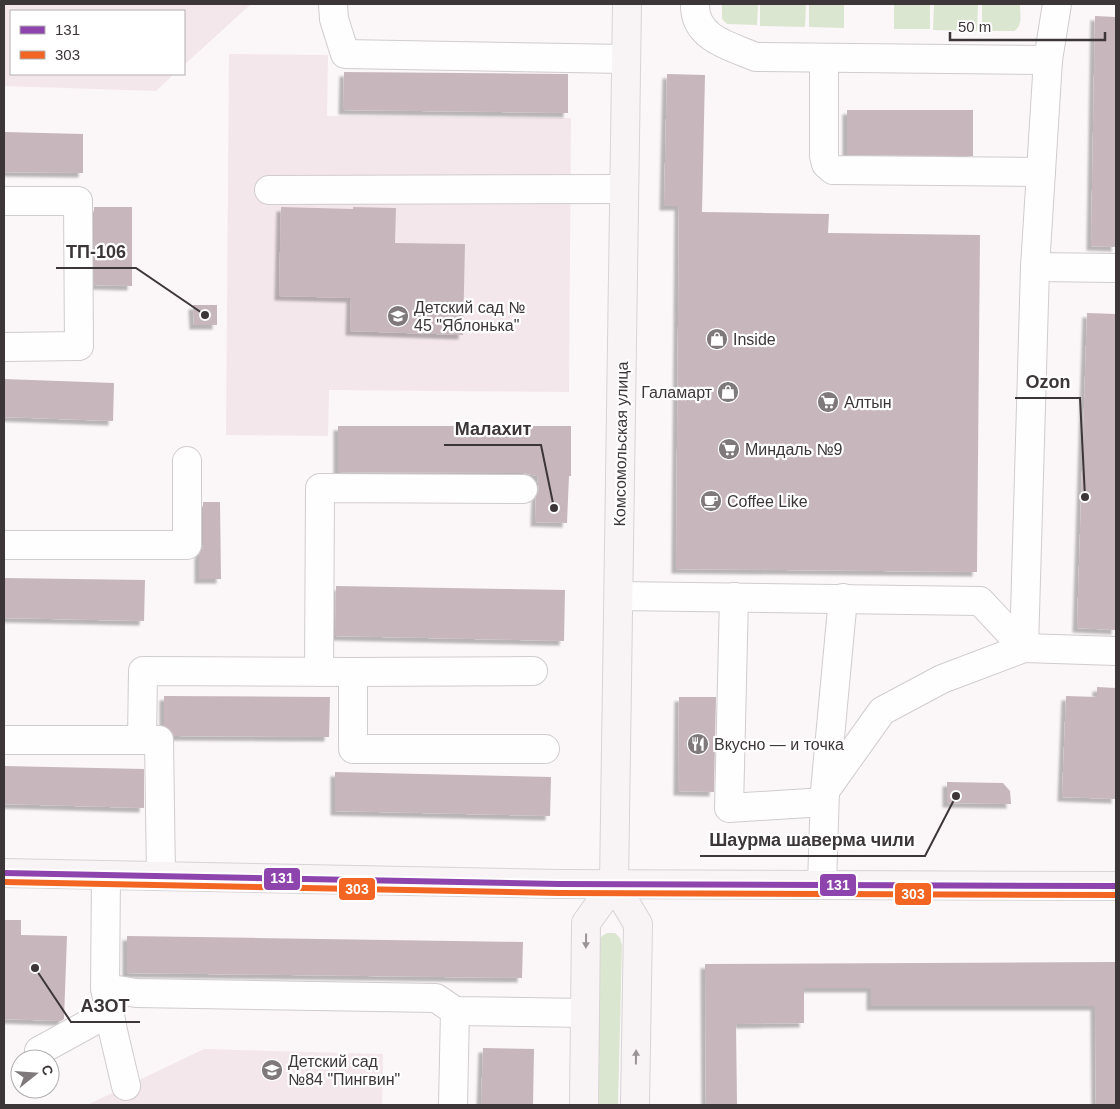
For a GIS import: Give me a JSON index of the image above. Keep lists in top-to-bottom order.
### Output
{
  "streets": {
    "main road": ["Комсомольская улица"]
  },
  "places": {
    "other": [
      "ТП-106",
      "Ozon",
      "Малахит",
      "Шаурма шаверма чили",
      "АЗОТ"
    ],
    "school or university": ["Детский сад № 45 \"Яблонька\"", "Детский сад №84 \"Пингвин\""],
    "shop": ["Inside", "Галамарт"],
    "supermarket": ["Алтын", "Миндаль №9"],
    "cafe": ["Coffee Like"],
    "restaurant": ["Вкусно — и точка"]
  },
  "lines": ["transit line 131", "transit line 303"],
  "legend": ["131", "303"],
  "scale_bar": "50 m",
  "north": "right"
}
